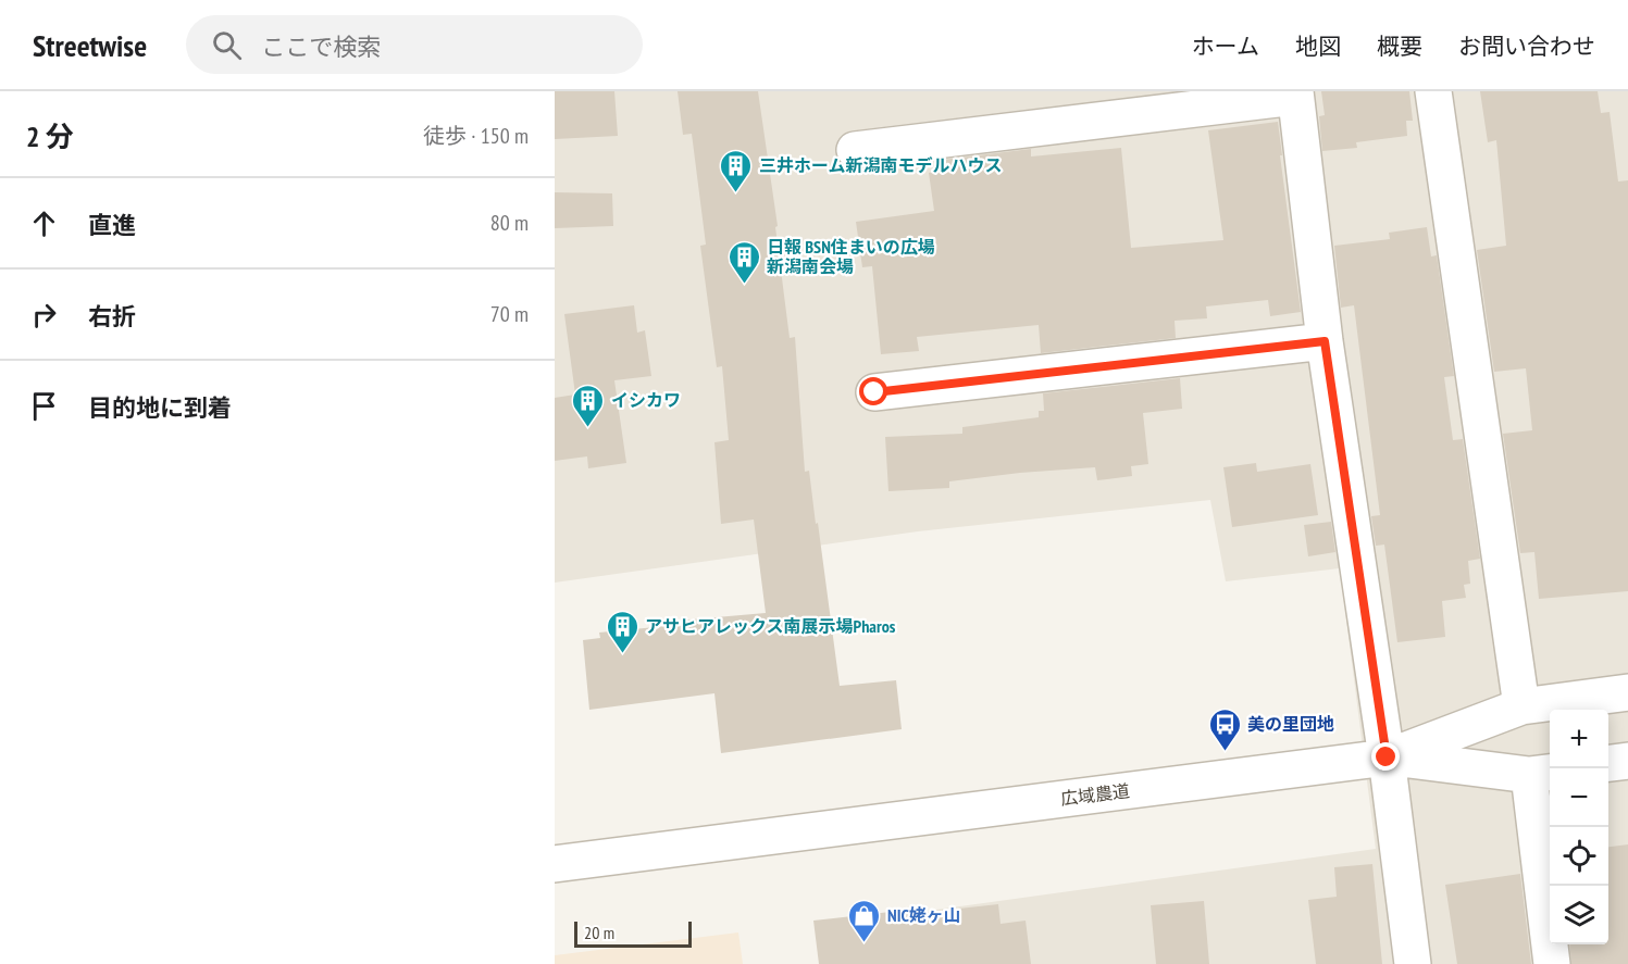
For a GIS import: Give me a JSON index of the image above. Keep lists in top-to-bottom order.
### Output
{
  "streets": {
    "street": ["広域農道"]
  },
  "places": {
    "building": [
      "三井ホーム新潟南モデルハウス",
      "日報 BSN住まいの広場 新潟南会場",
      "イシカワ",
      "アサヒアレックス南展示場Pharos"
    ],
    "bus stop": ["美の里団地"],
    "shop": ["NIC姥ヶ山"]
  },
  "scale_bar": "20 m",
  "page": {
    "header": "Streetwise",
    "search": "ここで検索",
    "nav": [
      "ホーム",
      "地図",
      "概要",
      "お問い合わせ"
    ],
    "heading": ["2 分", "徒歩 · 150 m"],
    "list": [
      ["直進", "80 m"],
      ["右折", "70 m"],
      "目的地に到着"
    ],
    "map_buttons": ["+", "−"],
    "scale": "20 m"
  }
}
